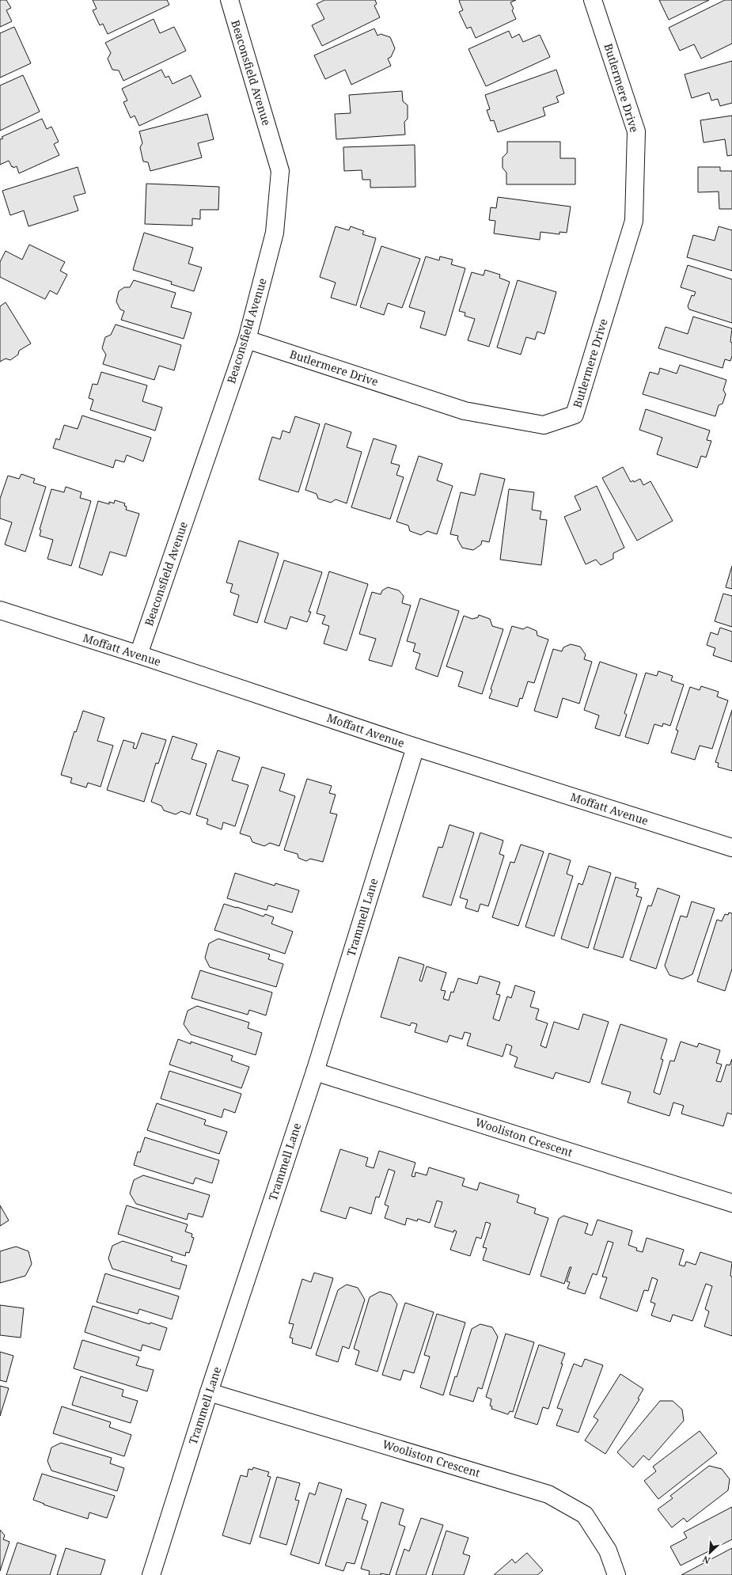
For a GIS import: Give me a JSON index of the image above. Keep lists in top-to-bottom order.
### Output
{
  "streets": {
    "street": [
      "Beaconsfield Avenue",
      "Butlermere Drive",
      "Moffatt Avenue",
      "Trammell Lane",
      "Wooliston Crescent"
    ]
  },
  "crossings": [
    ["Beaconsfield Avenue", "Butlermere Drive"],
    ["Beaconsfield Avenue", "Moffatt Avenue"],
    ["Moffatt Avenue", "Trammell Lane"],
    ["Trammell Lane", "Wooliston Crescent"]
  ],
  "north": "bottom left"
}
